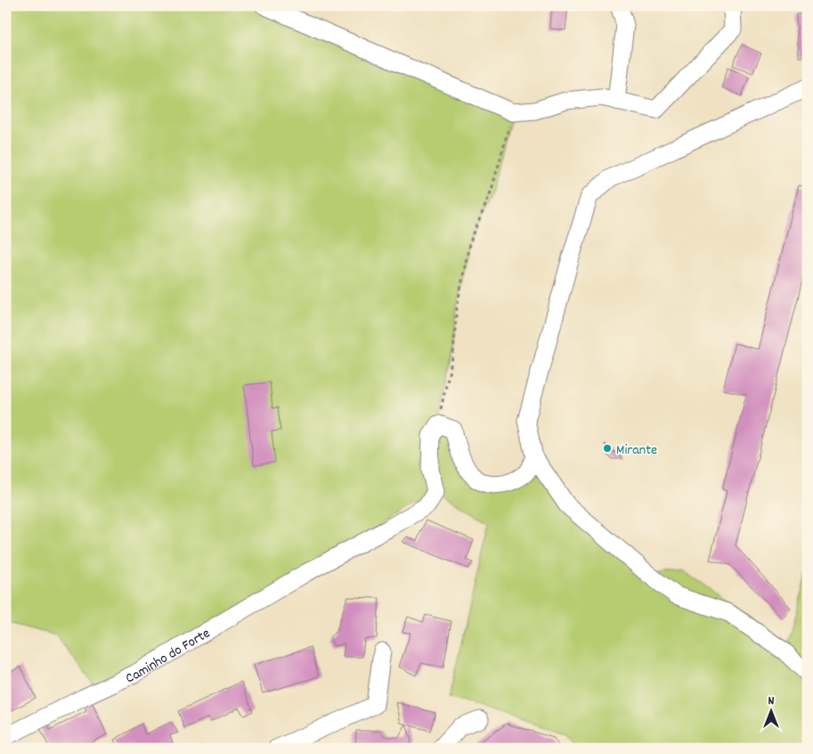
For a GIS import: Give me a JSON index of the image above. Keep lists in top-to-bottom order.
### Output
{
  "streets": {
    "street": ["Caminho do Forte"]
  },
  "places": ["Mirante"],
  "north": "top"
}
